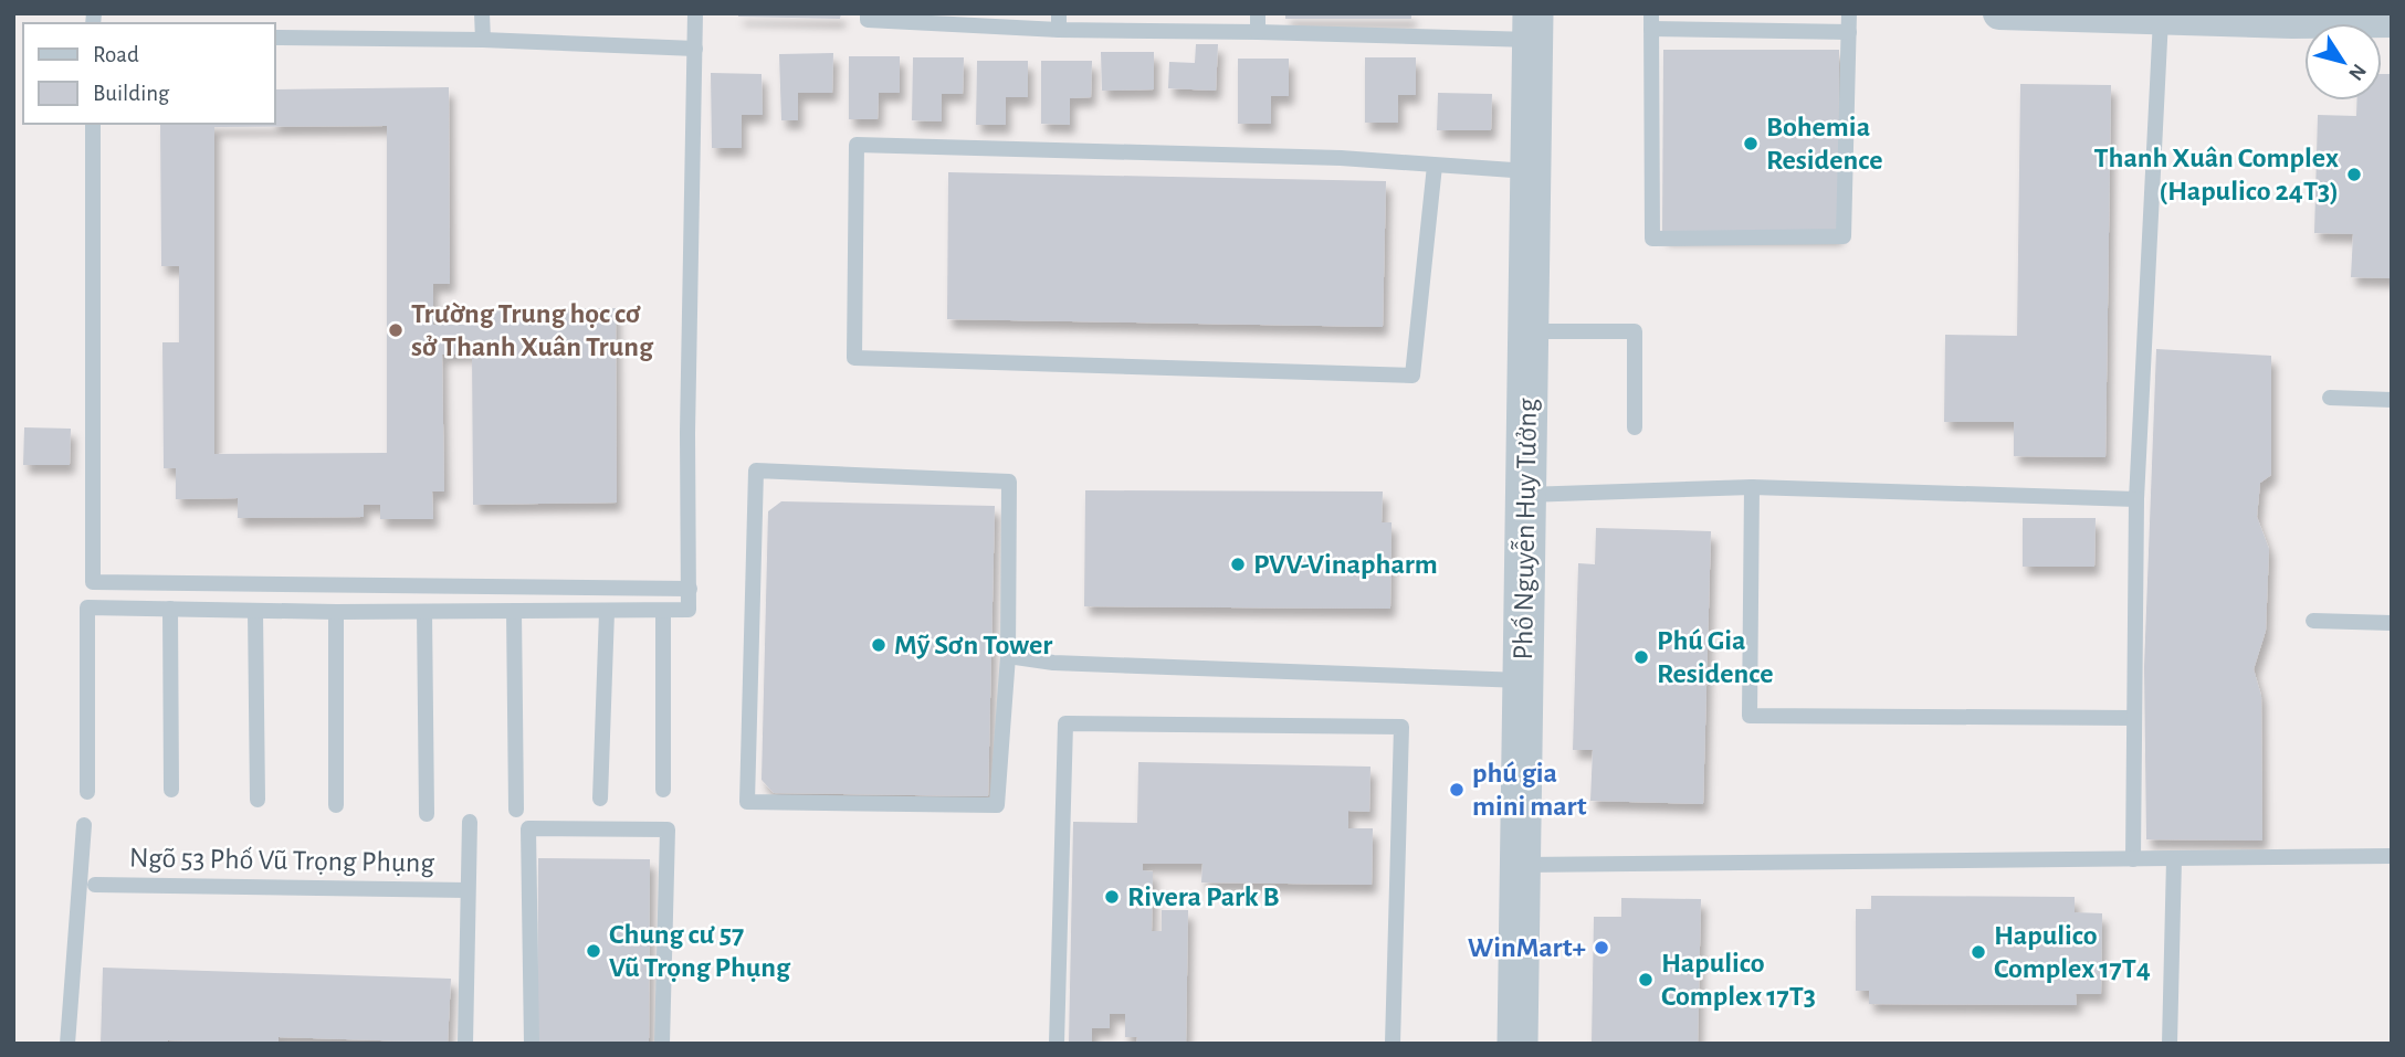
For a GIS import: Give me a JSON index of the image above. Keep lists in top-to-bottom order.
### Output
{
  "streets": {
    "street": ["Phố Nguyễn Huy Tưởng"],
    "lane": ["Ngõ 53 Phố Vũ Trọng Phụng"]
  },
  "places": [
    "Bohemia Residence",
    "Thanh Xuân Complex (Hapulico 24T3)",
    "Trường Trung học cơ sở Thanh Xuân Trung",
    "PVV-Vinapharm",
    "Mỹ Sơn Tower",
    "Phú Gia Residence",
    "phú gia mini mart",
    "Rivera Park B",
    "WinMart+",
    "Chung cư 57 Vũ Trọng Phụng",
    "Hapulico Complex 17T4",
    "Hapulico Complex 17T3"
  ],
  "legend": ["Road", "Building"],
  "north": "bottom right"
}
